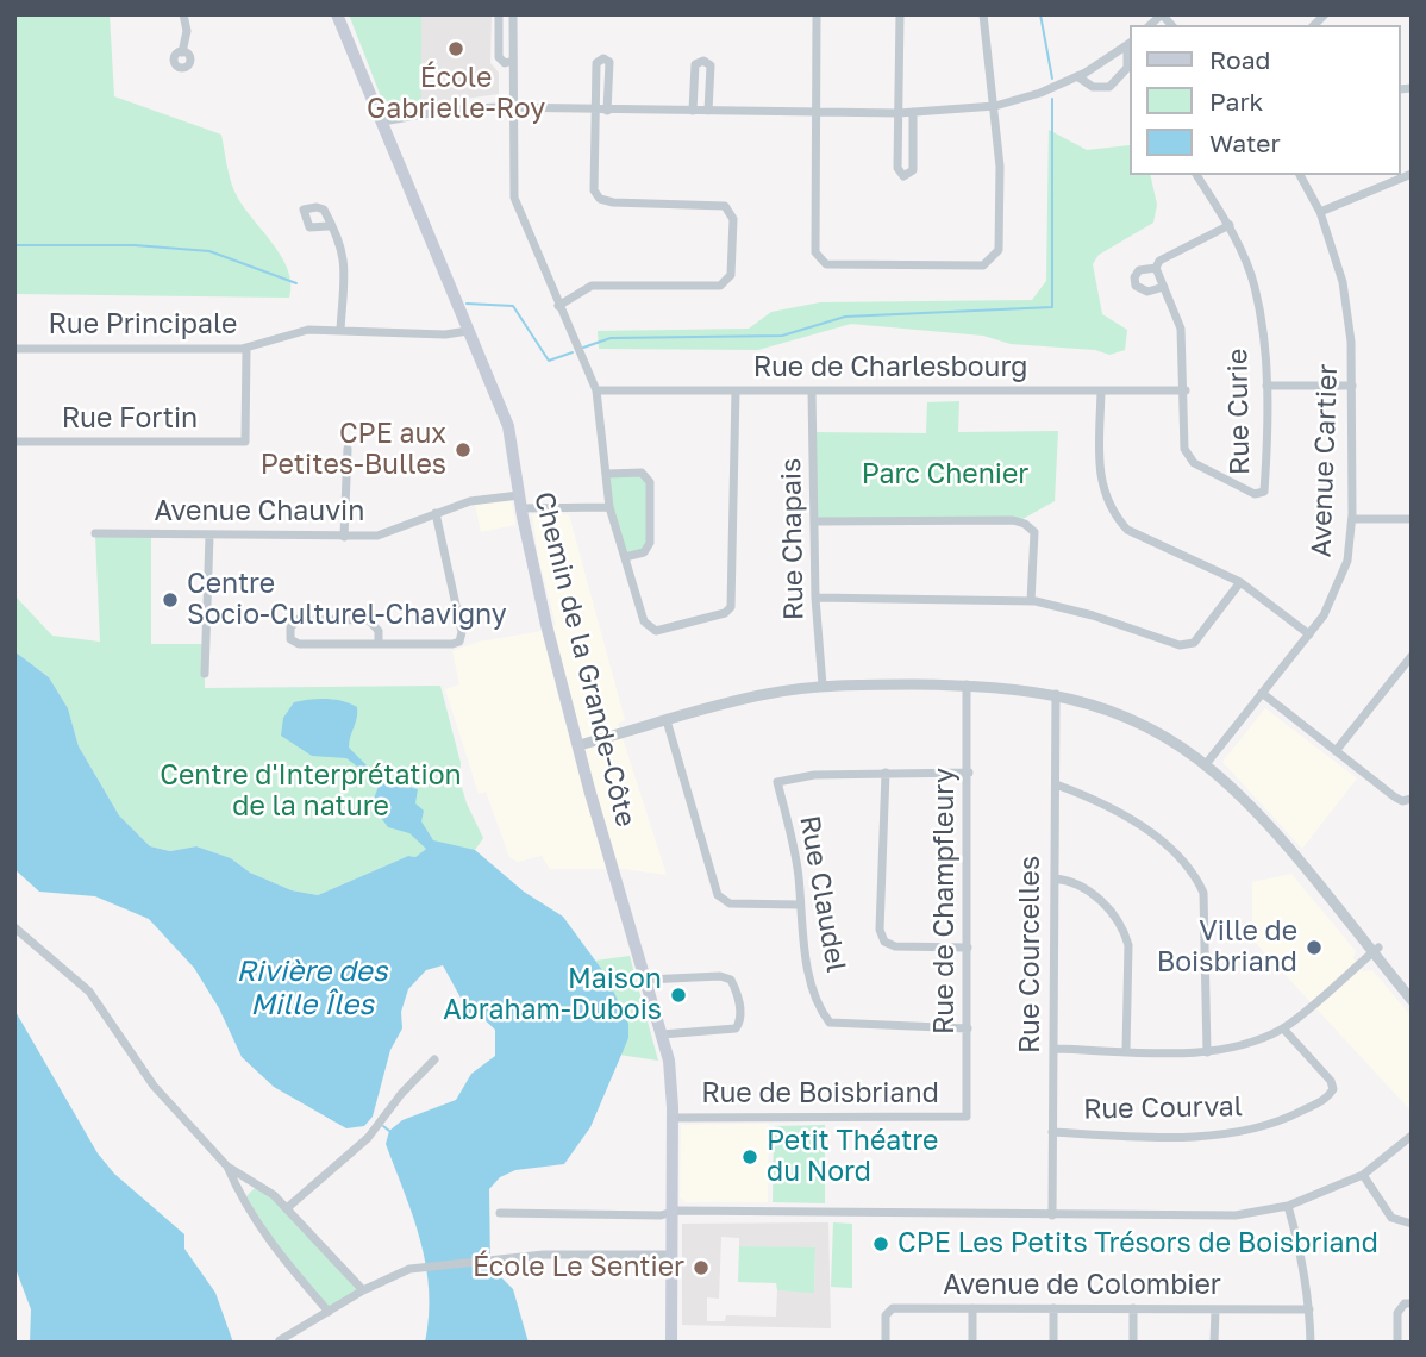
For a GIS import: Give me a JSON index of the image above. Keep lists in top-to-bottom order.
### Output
{
  "streets": {
    "main road": ["Chemin de la Grande-Côte"],
    "street": [
      "Rue Principale",
      "Rue de Charlesbourg",
      "Rue Curie",
      "Rue Fortin",
      "Avenue Cartier",
      "Avenue Chauvin",
      "Rue Chapais",
      "Rue Claudel",
      "Rue de Champfleury",
      "Rue Courcelles",
      "Rue de Boisbriand",
      "Rue Courval",
      "Avenue de Colombier"
    ]
  },
  "crossings": [
    ["Rue Principale", "Rue Fortin"],
    ["Rue Principale", "Chemin de la Grande-Côte"],
    ["Rue de Charlesbourg", "Rue Curie"],
    ["Rue de Charlesbourg", "Rue Chapais"],
    ["Avenue Chauvin", "Chemin de la Grande-Côte"],
    ["Chemin de la Grande-Côte", "Rue de Boisbriand"],
    ["Rue Claudel", "Rue de Champfleury"],
    ["Rue de Champfleury", "Rue de Boisbriand"],
    ["Rue Courcelles", "Rue Courval"]
  ],
  "water": ["Rivière des Mille Îles"],
  "parks": ["Parc Chenier", "Centre d'Interprétation de la nature"],
  "places": [
    "École Gabrielle-Roy",
    "CPE aux Petites-Bulles",
    "Centre Socio-Culturel-Chavigny",
    "Ville de Boisbriand",
    "Maison Abraham-Dubois",
    "Petit Théatre du Nord",
    "CPE Les Petits Trésors de Boisbriand",
    "École Le Sentier"
  ],
  "legend": ["Road", "Park", "Water"]
}
